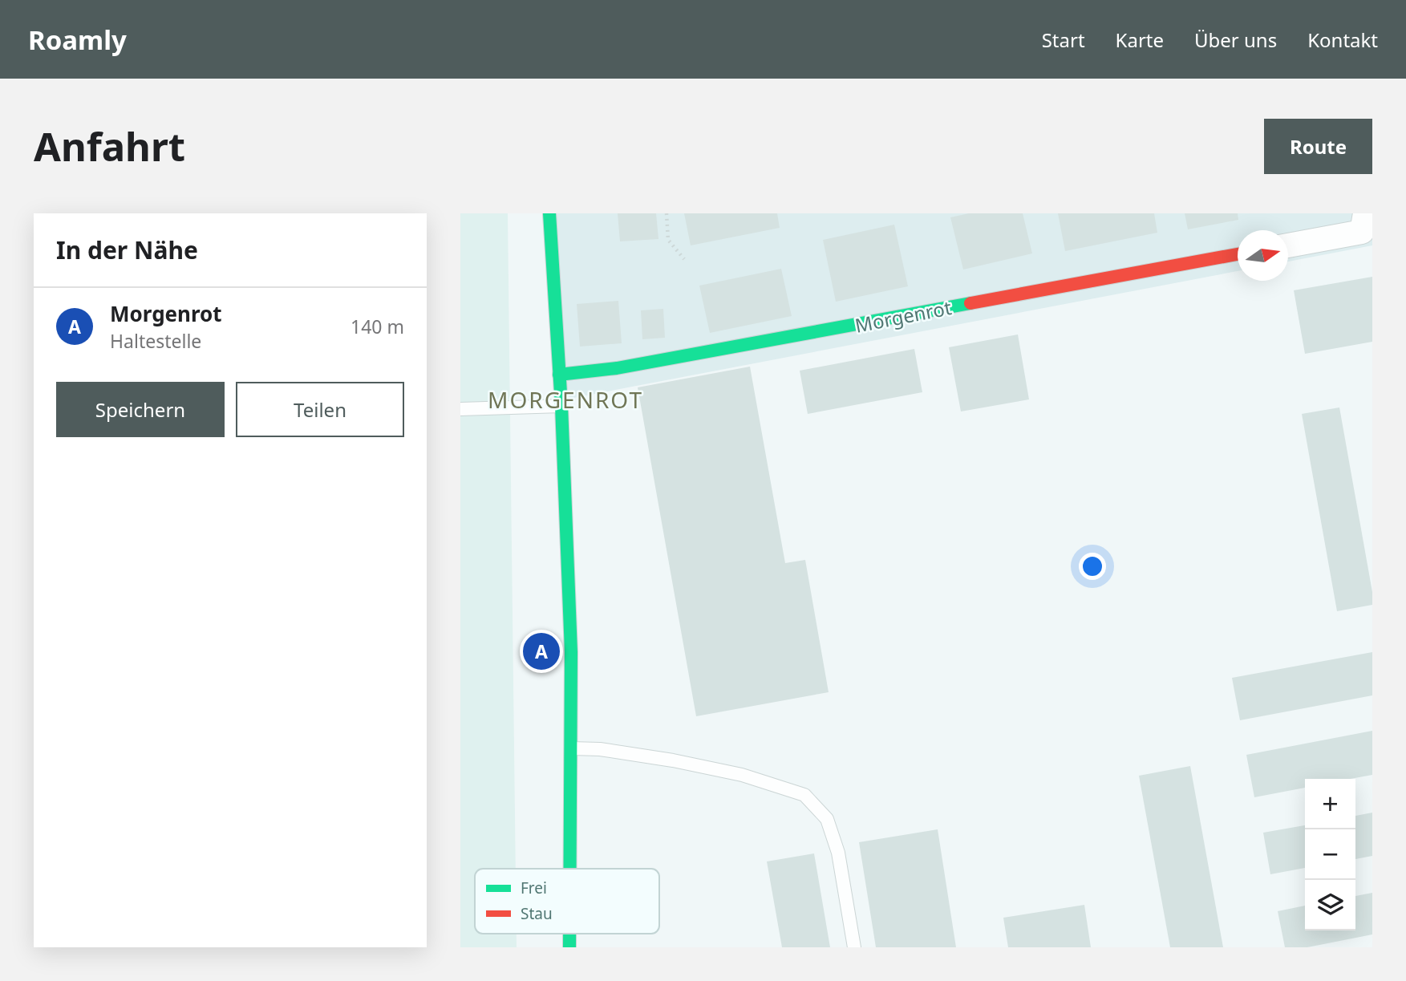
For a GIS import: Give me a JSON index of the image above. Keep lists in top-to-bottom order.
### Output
{
  "streets": {
    "main road": ["Morgenrot"]
  },
  "districts": ["MORGENROT"],
  "legend": ["Frei", "Stau"],
  "north": "right",
  "page": {
    "header": "Roamly",
    "nav": [
      "Start",
      "Karte",
      "Über uns",
      "Kontakt"
    ],
    "buttons": [
      "Route",
      ["Speichern", "Teilen"]
    ],
    "title": "Anfahrt",
    "heading": "In der Nähe",
    "list": [
      {
        "mark": "A",
        "name": "Morgenrot",
        "note": "Haltestelle",
        "value": "140 m"
      }
    ],
    "pins": "A",
    "map_buttons": ["+", "−"]
  }
}
